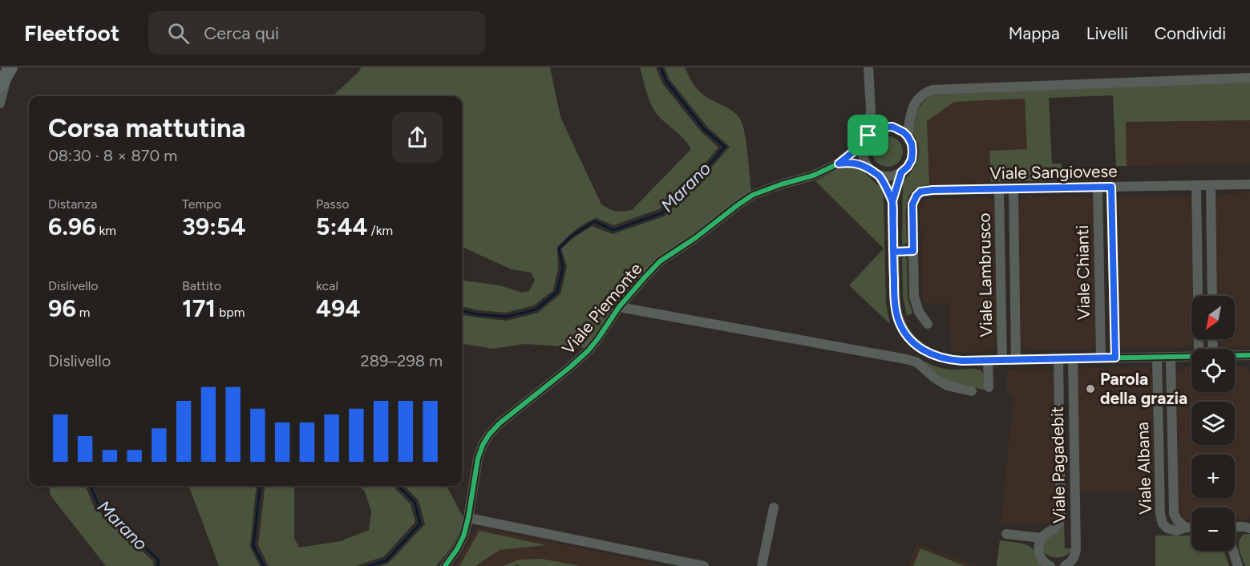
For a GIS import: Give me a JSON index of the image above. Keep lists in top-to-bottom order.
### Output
{
  "streets": {
    "street": [
      "Viale Sangiovese",
      "Viale Chianti",
      "Viale Lambrusco",
      "Viale Piemonte",
      "Viale Pagadebit",
      "Viale Albana"
    ]
  },
  "crossings": [
    ["Viale Sangiovese", "Viale Chianti"],
    ["Viale Sangiovese", "Viale Lambrusco"]
  ],
  "water": ["Marano"],
  "places": ["Parola della grazia"],
  "north": "bottom left",
  "page": {
    "header": "Fleetfoot",
    "search": "Cerca qui",
    "nav": ["Mappa", "Livelli", "Condividi"],
    "heading": ["Corsa mattutina", "08:30 · 8 × 870 m"],
    "stats": [
      ["Distanza", "6.96 km"],
      ["Tempo", "39:54"],
      ["Passo", "5:44 /km"],
      ["Dislivello", "96 m"],
      ["Battito", "171 bpm"],
      ["kcal", "494"]
    ],
    "map_buttons": ["+", "−"],
    "chart": ["Dislivello", "289–298 m"]
  }
}
